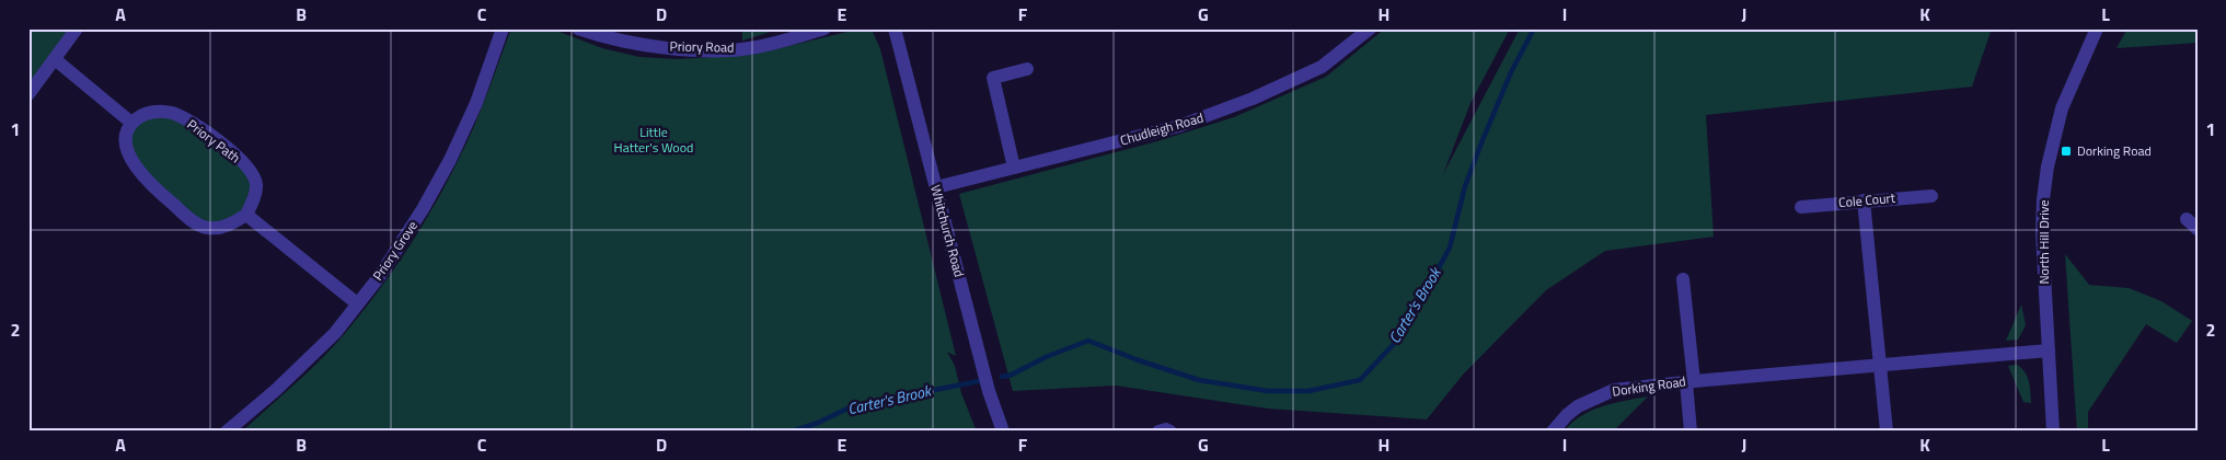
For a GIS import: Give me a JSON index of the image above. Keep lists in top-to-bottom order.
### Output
{
  "streets": {
    "street": [
      "Priory Road",
      "Chudleigh Road",
      "Priory Path",
      "Cole Court",
      "Whitchurch Road",
      "North Hill Drive",
      "Priory Grove",
      "Dorking Road"
    ]
  },
  "crossings": [
    ["Chudleigh Road", "Whitchurch Road"],
    ["North Hill Drive", "Dorking Road"]
  ],
  "water": ["Carter's Brook"],
  "parks": ["Little Hatter's Wood"],
  "places": {
    "transit": ["Dorking Road"]
  },
  "grid": {
    "columns": [
      "A",
      "B",
      "C",
      "D",
      "E",
      "F",
      "G",
      "H",
      "I",
      "J",
      "K",
      "L"
    ],
    "rows": ["1", "2"]
  }
}
